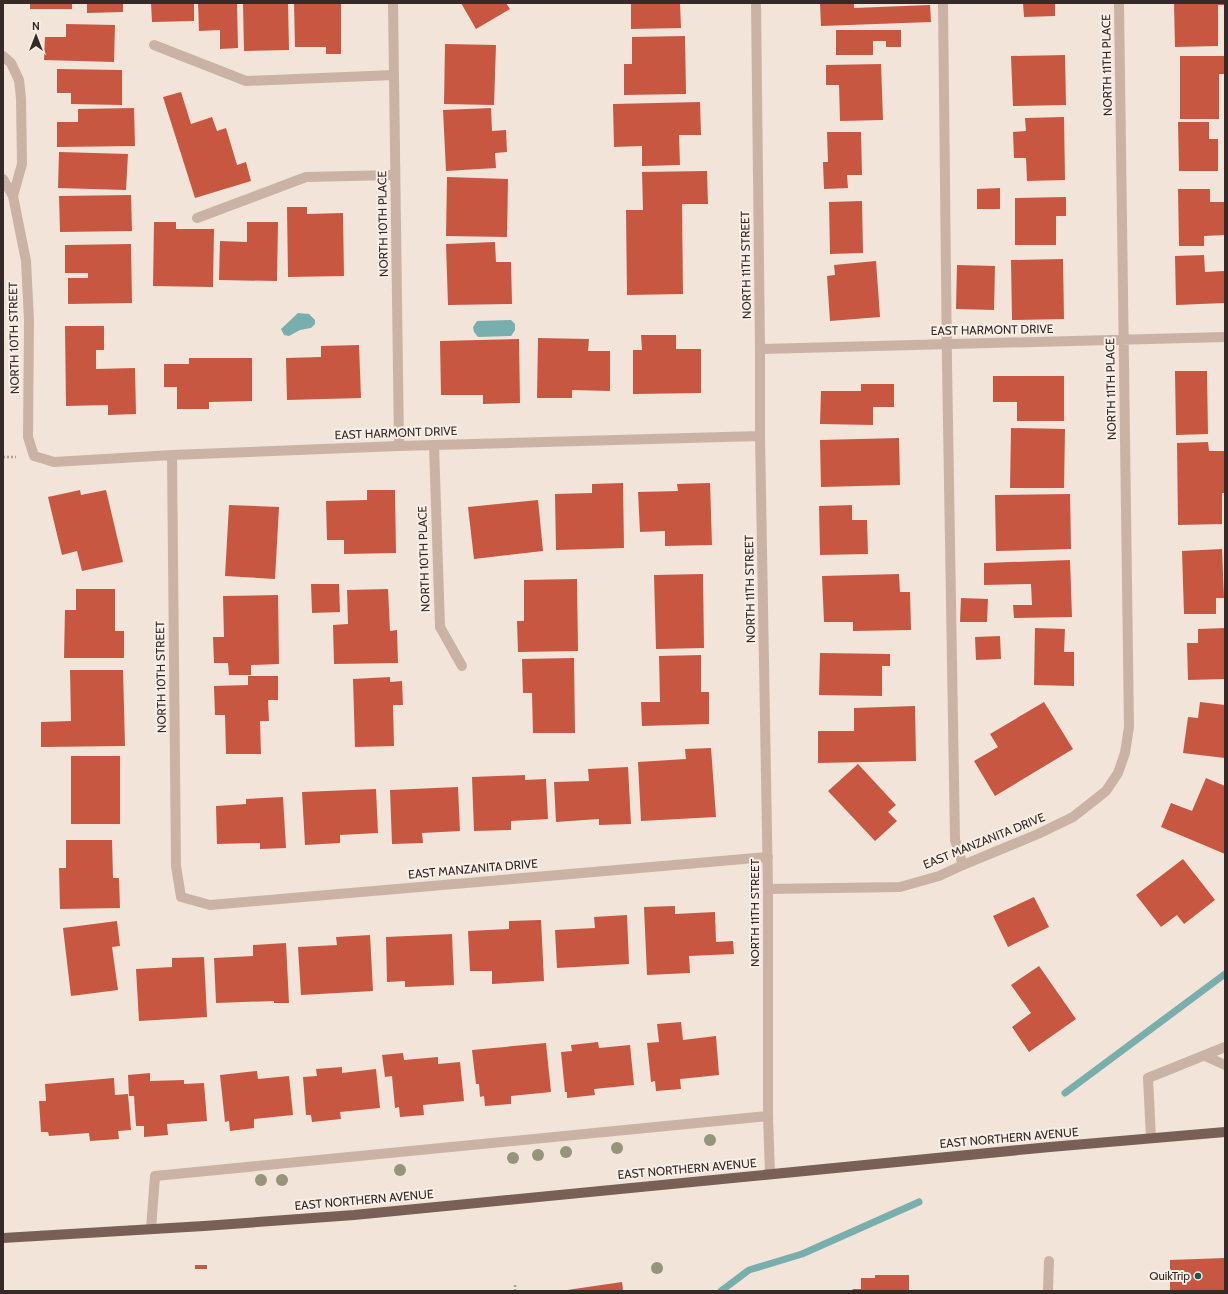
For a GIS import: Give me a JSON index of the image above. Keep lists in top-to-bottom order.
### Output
{
  "streets": {
    "main road": ["EAST NORTHERN AVENUE"],
    "street": [
      "NORTH 11TH PLACE",
      "NORTH 10TH PLACE",
      "NORTH 11TH STREET",
      "EAST HARMONT DRIVE",
      "NORTH 10TH STREET",
      "EAST MANZANITA DRIVE"
    ]
  },
  "crossings": [
    ["NORTH 11TH PLACE", "EAST HARMONT DRIVE"],
    ["NORTH 11TH PLACE", "EAST MANZANITA DRIVE"],
    ["NORTH 10TH PLACE", "EAST HARMONT DRIVE"],
    ["NORTH 11TH STREET", "EAST HARMONT DRIVE"],
    ["NORTH 11TH STREET", "EAST MANZANITA DRIVE"],
    ["NORTH 11TH STREET", "EAST NORTHERN AVENUE"],
    ["EAST HARMONT DRIVE", "NORTH 10TH STREET"],
    ["NORTH 10TH STREET", "EAST MANZANITA DRIVE"]
  ],
  "places": ["QuikTrip"],
  "north": "top"
}
